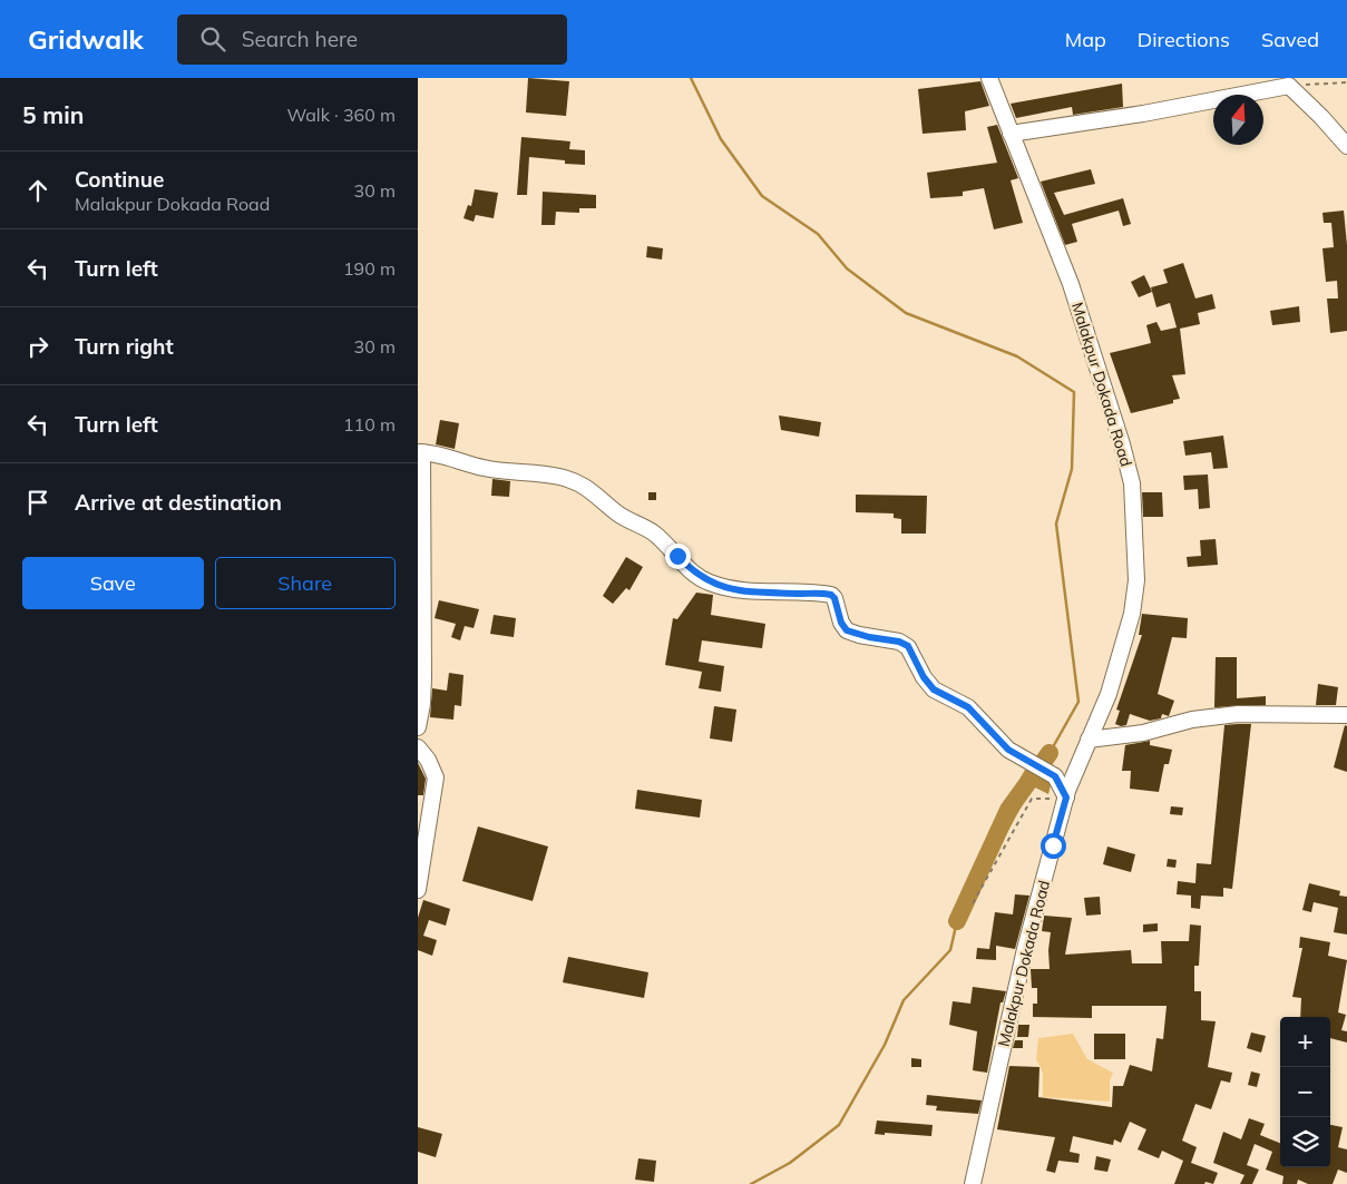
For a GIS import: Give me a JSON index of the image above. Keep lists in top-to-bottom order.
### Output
{
  "streets": {
    "street": ["Malakpur Dokada Road"]
  },
  "north": "top",
  "page": {
    "header": "Gridwalk",
    "search": "Search here",
    "nav": ["Map", "Directions", "Saved"],
    "heading": ["5 min", "Walk · 360 m"],
    "list": [
      ["Continue", "Malakpur Dokada Road", "30 m"],
      ["Turn left", "190 m"],
      ["Turn right", "30 m"],
      ["Turn left", "110 m"],
      "Arrive at destination"
    ],
    "buttons": ["Save", "Share"],
    "map_buttons": ["+", "−"]
  }
}
